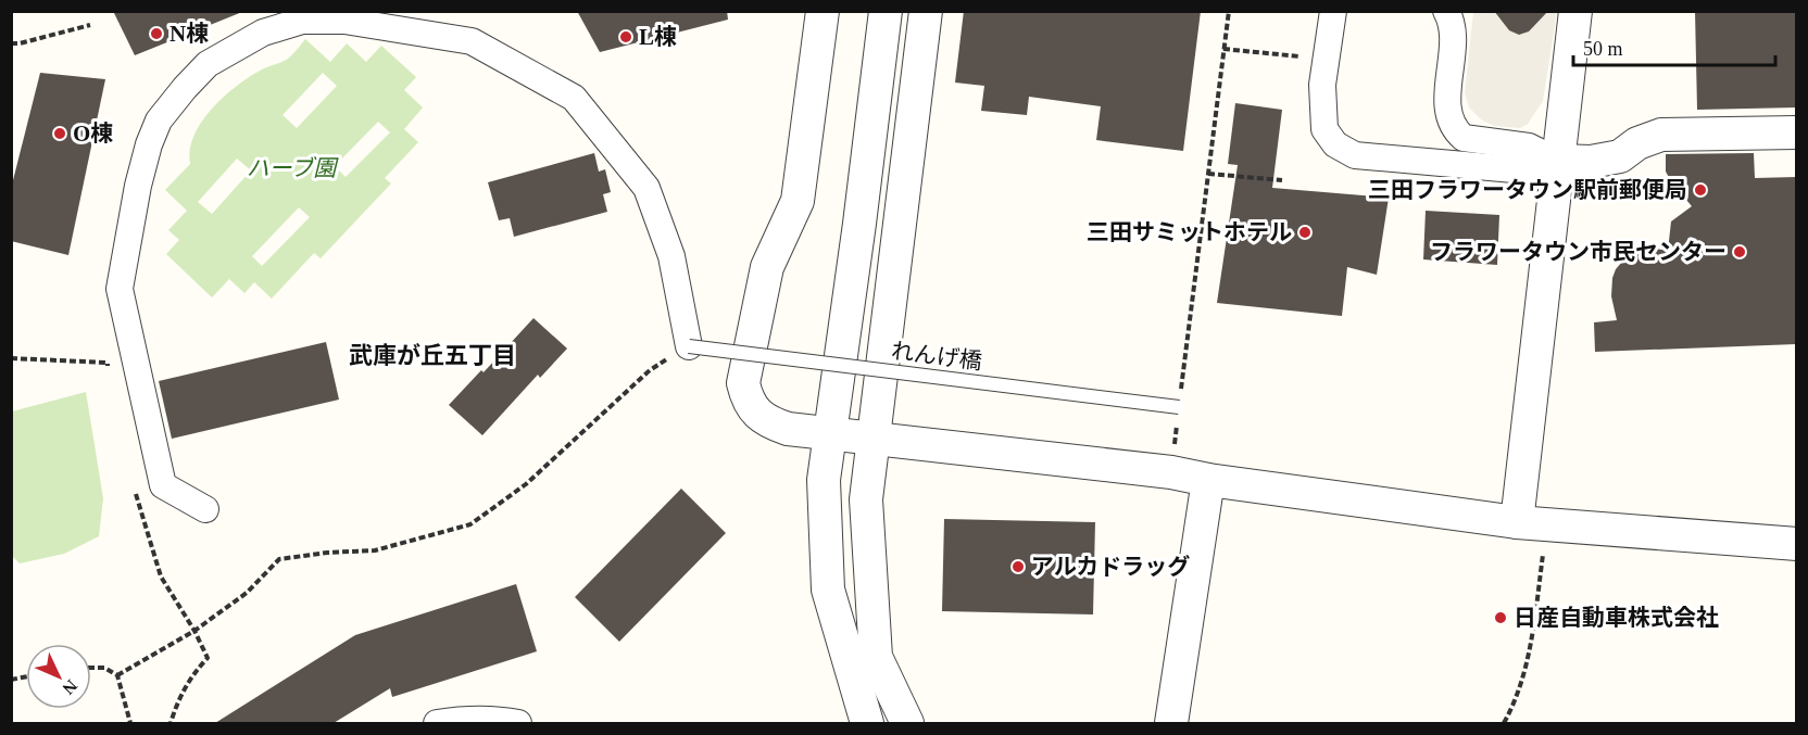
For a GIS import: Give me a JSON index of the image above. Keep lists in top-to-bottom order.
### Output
{
  "streets": {
    "lane": ["れんげ橋"]
  },
  "districts": ["武庫が丘五丁目"],
  "parks": ["ハーブ園"],
  "places": [
    "N棟",
    "L棟",
    "O棟",
    "三田フラワータウン駅前郵便局",
    "三田サミットホテル",
    "フラワータウン市民センター",
    "アルカドラッグ",
    "日産自動車株式会社"
  ],
  "scale_bar": "50 m",
  "north": "bottom right"
}
